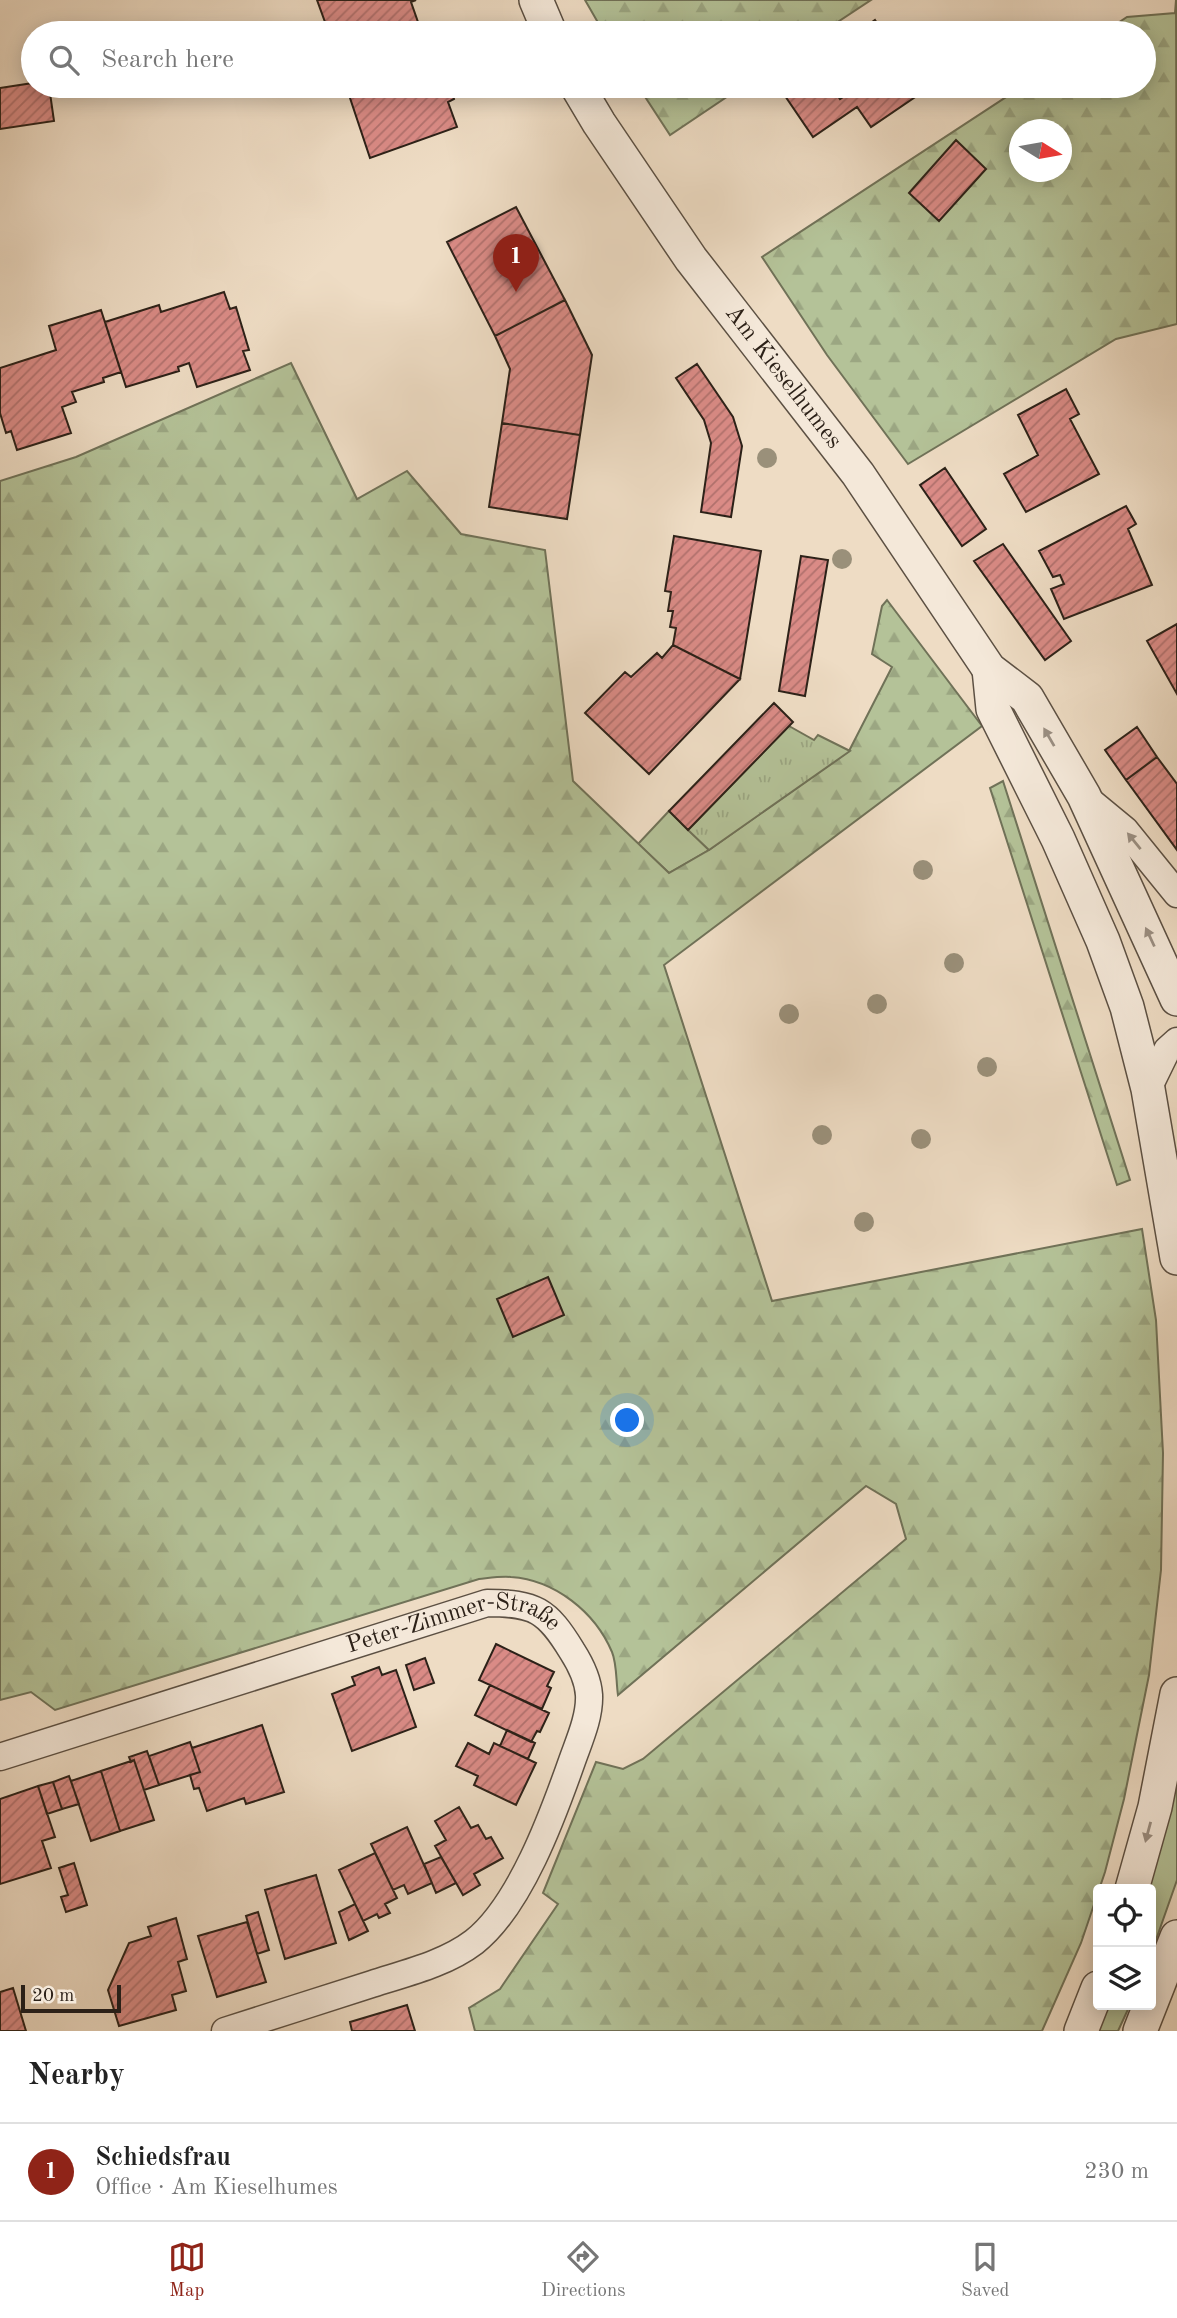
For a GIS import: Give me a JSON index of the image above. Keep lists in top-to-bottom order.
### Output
{
  "streets": {
    "street": ["Am Kieselhumes", "Peter-Zimmer-Straße"]
  },
  "scale_bar": "20 m",
  "north": "right",
  "page": {
    "search": "Search here",
    "pins": "1",
    "scale": "20 m",
    "heading": "Nearby",
    "list": [
      {
        "mark": "1",
        "name": "Schiedsfrau",
        "note": "Office · Am Kieselhumes",
        "value": "230 m"
      }
    ],
    "nav": ["Map", "Directions", "Saved"]
  }
}
